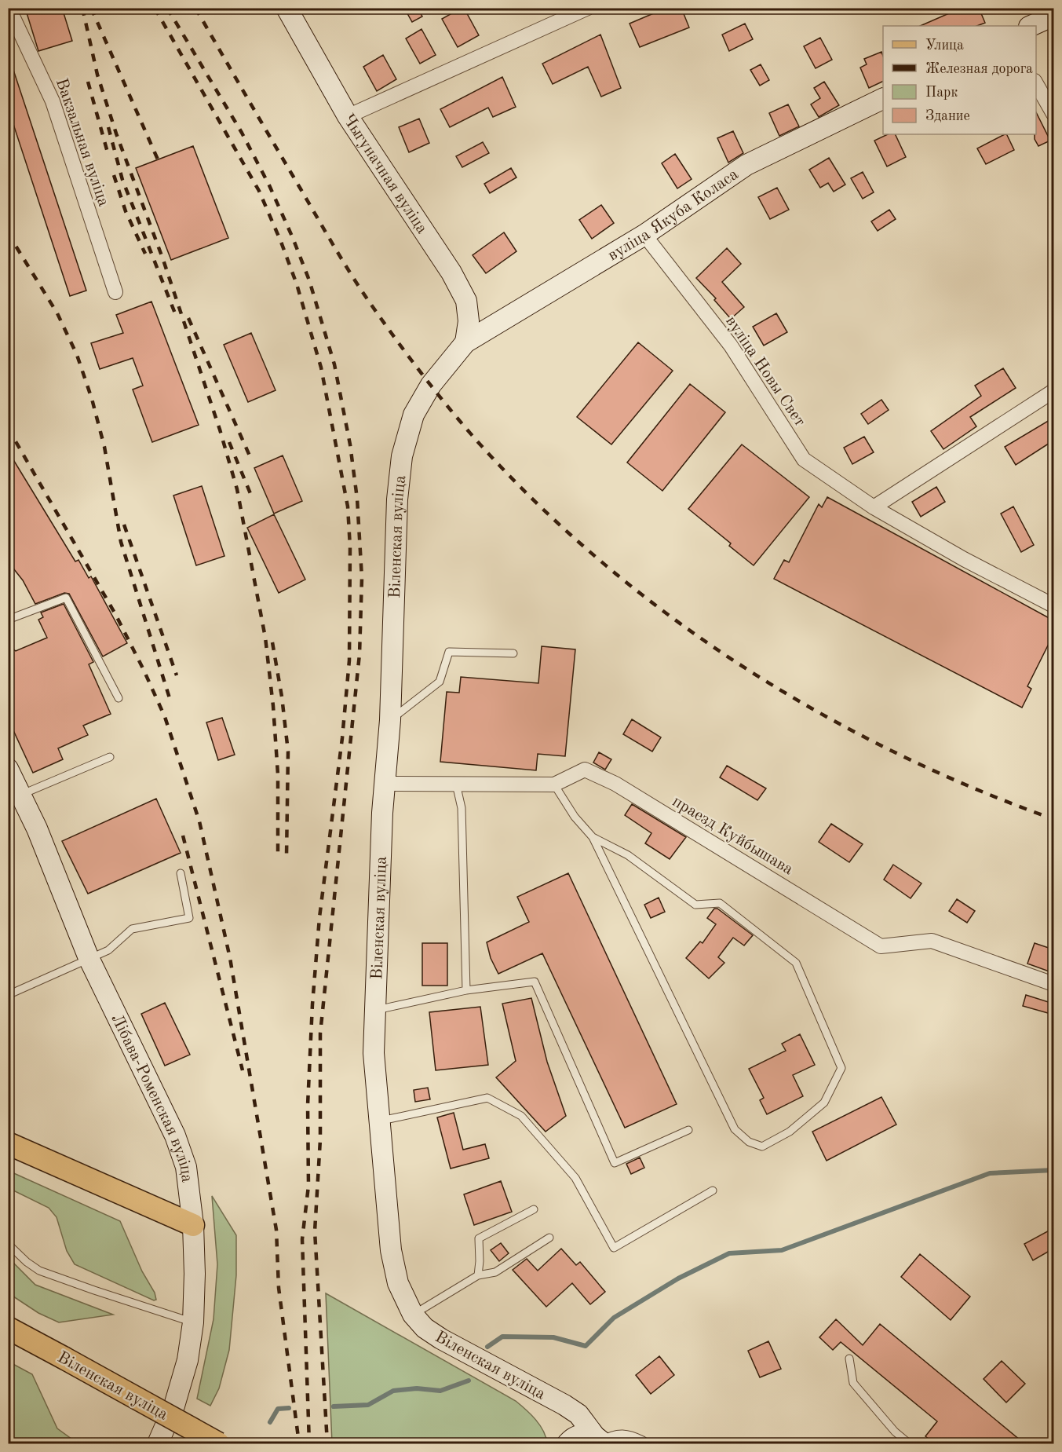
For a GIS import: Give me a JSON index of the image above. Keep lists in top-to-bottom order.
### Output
{
  "streets": {
    "main road": [
      "Чыгуначная вуліца",
      "вуліца Якуба Коласа",
      "Віленская вуліца",
      "Лібава-Роменская вуліца"
    ],
    "street": ["Вакзальная вуліца", "вуліца Новы Свет", "праезд Куйбышава"]
  },
  "crossings": [
    ["Чыгуначная вуліца", "вуліца Якуба Коласа"],
    ["Чыгуначная вуліца", "Віленская вуліца"],
    ["вуліца Якуба Коласа", "вуліца Новы Свет"],
    ["вуліца Якуба Коласа", "Віленская вуліца"],
    ["Віленская вуліца", "праезд Куйбышава"]
  ],
  "legend": [
    "Улица",
    "Железная дорога",
    "Парк",
    "Здание"
  ]
}
